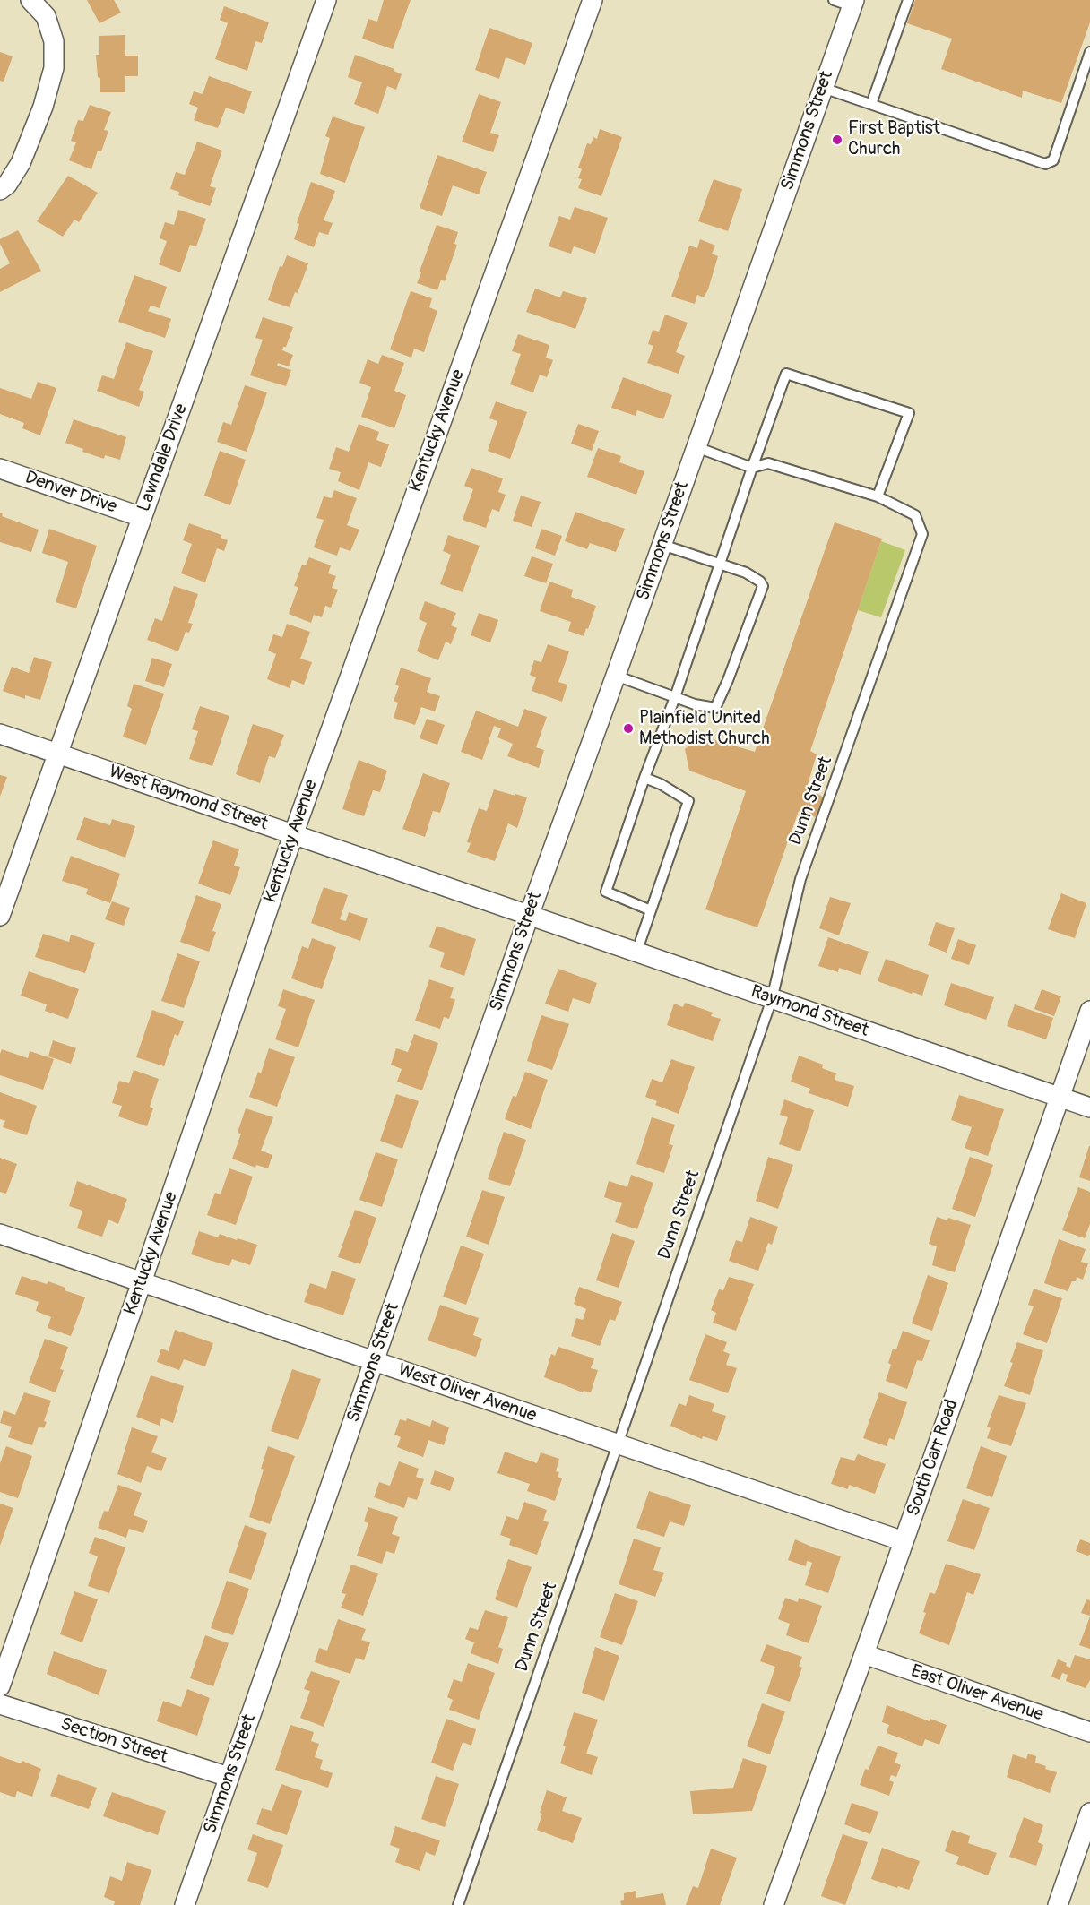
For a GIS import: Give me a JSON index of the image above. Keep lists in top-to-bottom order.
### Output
{
  "streets": {
    "street": [
      "Simmons Street",
      "Kentucky Avenue",
      "Lawndale Drive",
      "Denver Drive",
      "West Raymond Street",
      "Raymond Street",
      "West Oliver Avenue",
      "South Carr Road",
      "East Oliver Avenue",
      "Section Street"
    ],
    "lane": ["Dunn Street"]
  },
  "crossings": [
    ["Simmons Street", "West Raymond Street"],
    ["Simmons Street", "Raymond Street"],
    ["Simmons Street", "West Oliver Avenue"],
    ["Simmons Street", "Section Street"],
    ["Kentucky Avenue", "West Raymond Street"],
    ["Kentucky Avenue", "West Oliver Avenue"],
    ["Lawndale Drive", "Denver Drive"],
    ["Lawndale Drive", "West Raymond Street"],
    ["West Raymond Street", "Raymond Street"],
    ["Dunn Street", "Raymond Street"],
    ["Dunn Street", "West Oliver Avenue"],
    ["Raymond Street", "South Carr Road"],
    ["West Oliver Avenue", "South Carr Road"],
    ["South Carr Road", "East Oliver Avenue"]
  ],
  "places": ["First Baptist Church", "Plainfield United Methodist Church"]
}
